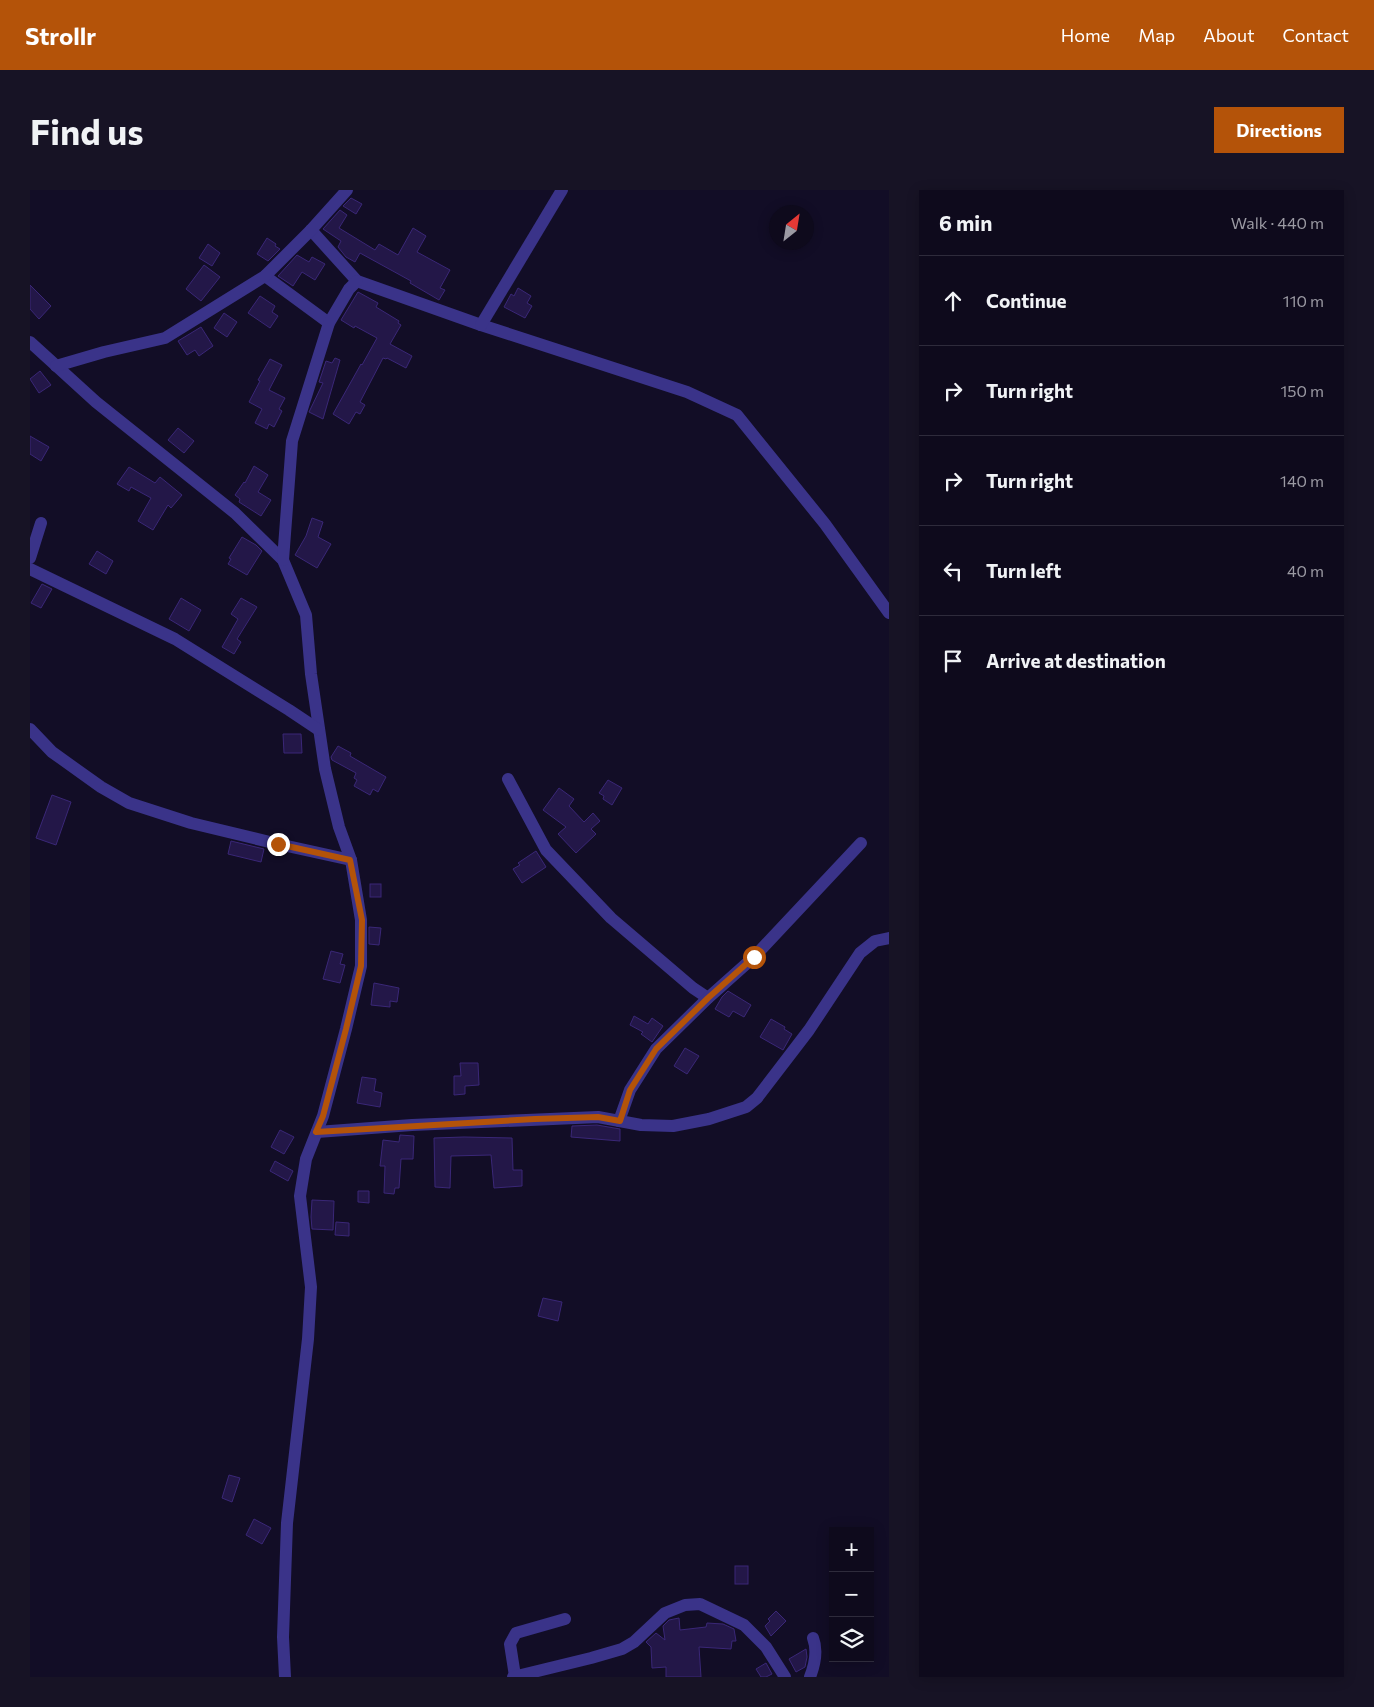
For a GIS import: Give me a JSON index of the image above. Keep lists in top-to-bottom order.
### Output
{
  "north": "top right",
  "page": {
    "header": "Strollr",
    "nav": [
      "Home",
      "Map",
      "About",
      "Contact"
    ],
    "buttons": "Directions",
    "title": "Find us",
    "heading": ["6 min", "Walk · 440 m"],
    "list": [
      ["Continue", "110 m"],
      ["Turn right", "150 m"],
      ["Turn right", "140 m"],
      ["Turn left", "40 m"],
      "Arrive at destination"
    ],
    "map_buttons": ["+", "−"]
  }
}
